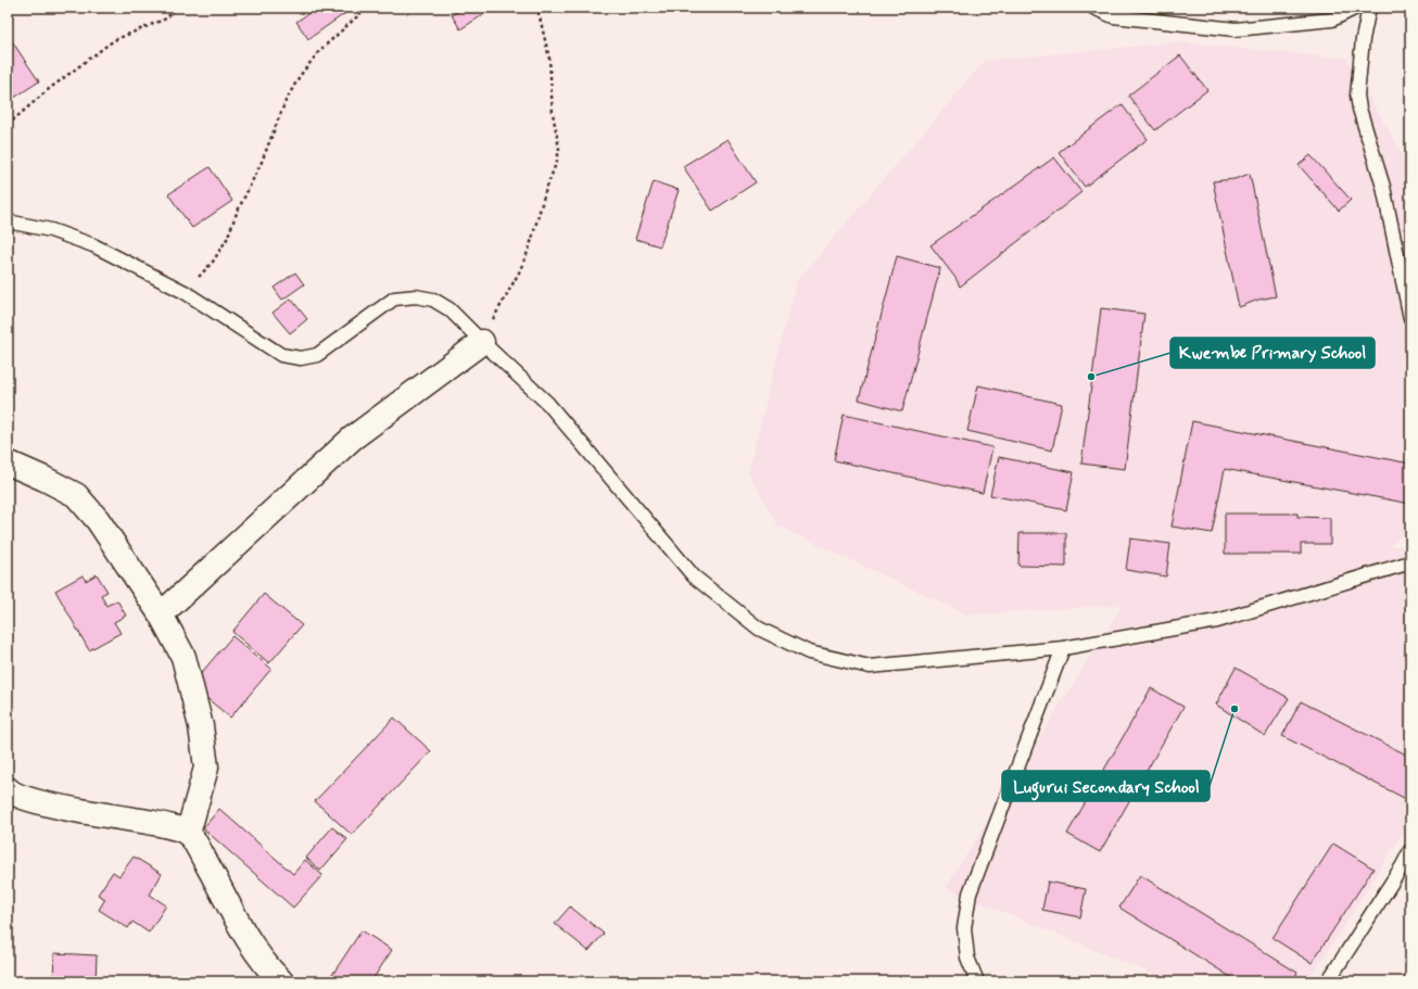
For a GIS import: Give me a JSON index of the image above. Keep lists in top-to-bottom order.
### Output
{
  "places": ["Kwembe Primary School", "Lugurui Secondary School"]
}
